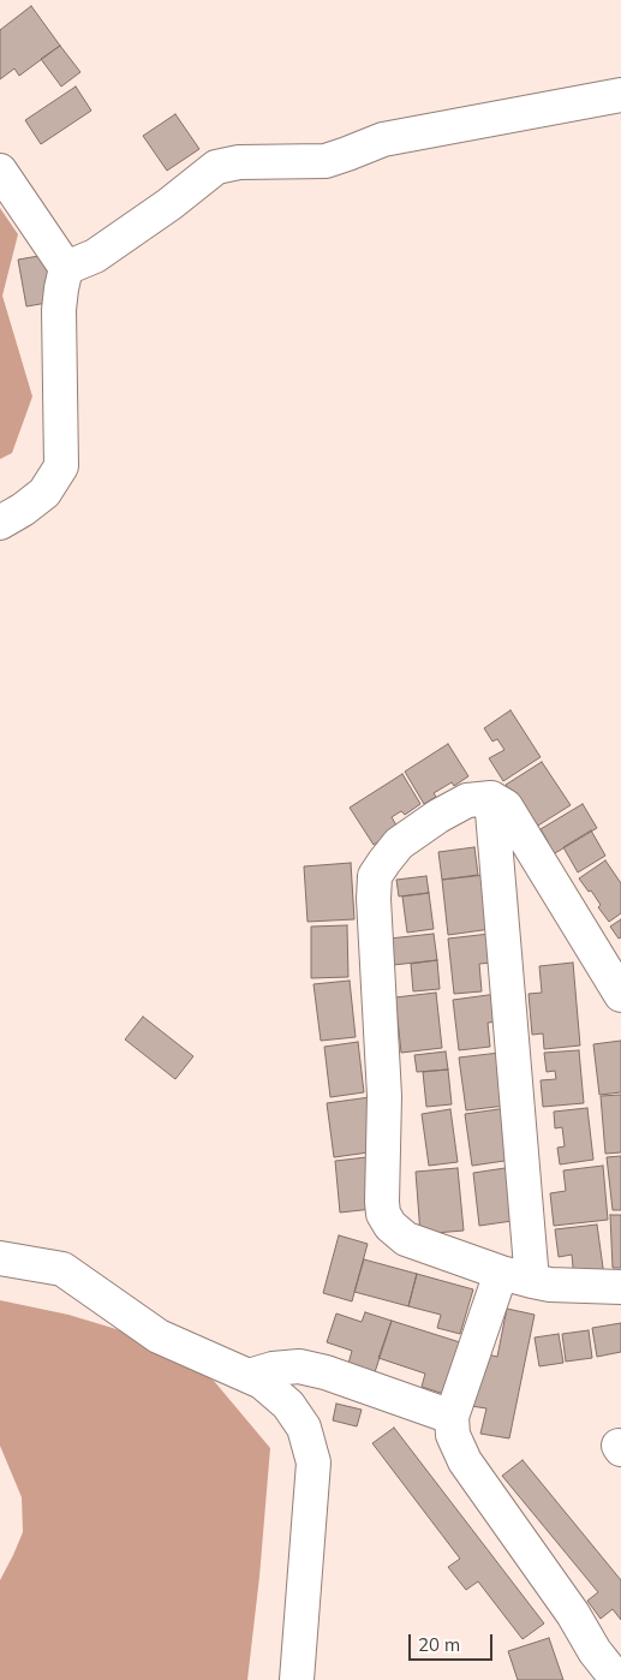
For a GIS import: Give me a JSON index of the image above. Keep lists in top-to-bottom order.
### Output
{
  "scale_bar": "20 m"
}
